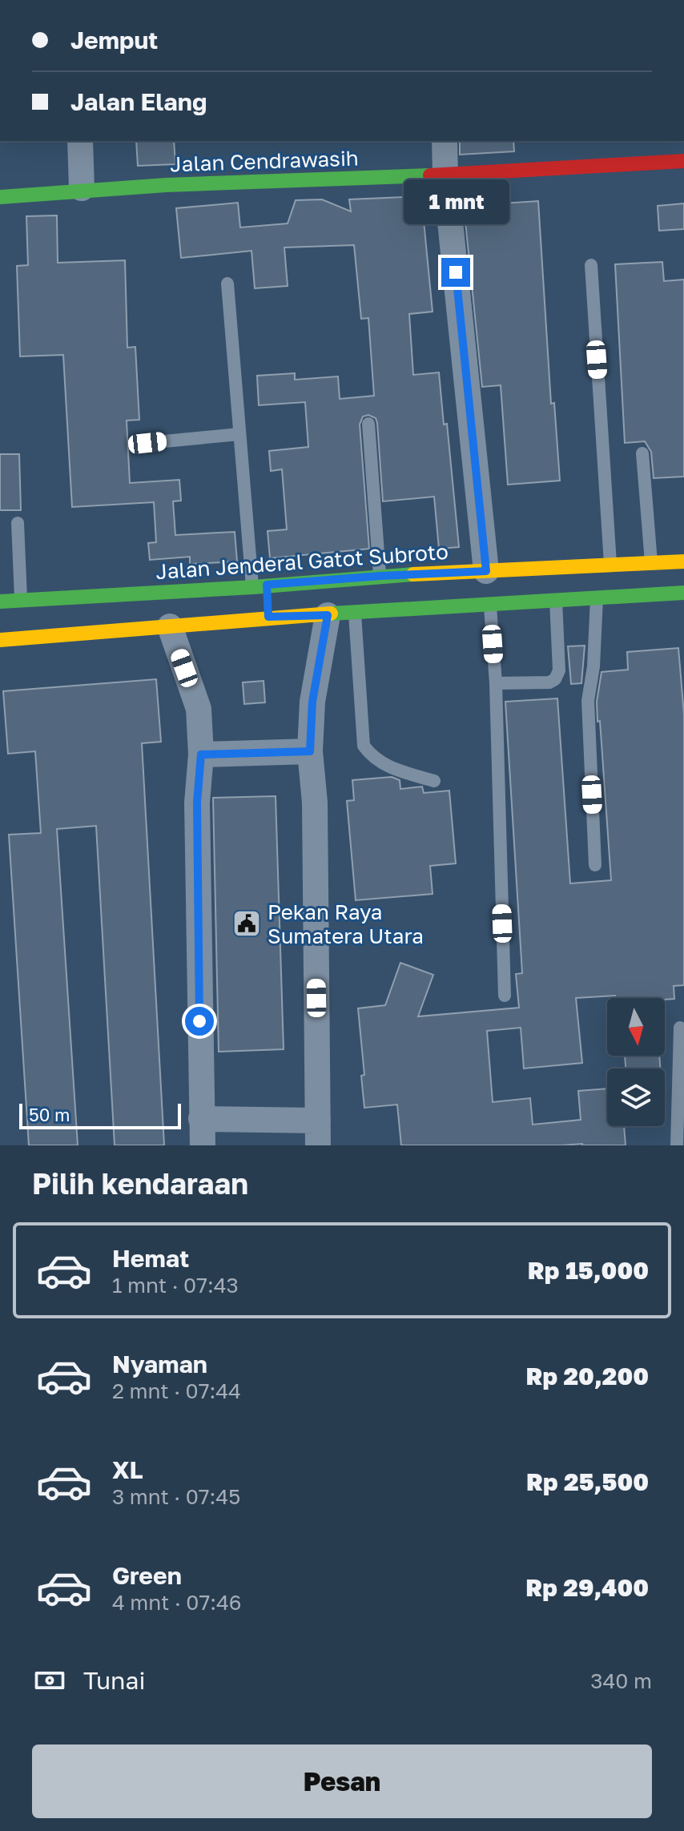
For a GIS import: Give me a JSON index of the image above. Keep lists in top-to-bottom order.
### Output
{
  "streets": {
    "main road": ["Jalan Cendrawasih", "Jalan Jenderal Gatot Subroto"]
  },
  "places": {
    "public building": ["Pekan Raya Sumatera Utara"]
  },
  "scale_bar": "50 m",
  "north": "bottom",
  "page": {
    "banner": ["Jemput", "Jalan Elang"],
    "bubble": "1 mnt",
    "scale": "50 m",
    "heading": "Pilih kendaraan",
    "list": [
      {
        "name": "Hemat",
        "note": "1 mnt · 07:43",
        "value": "Rp 15,000"
      },
      {
        "name": "Nyaman",
        "note": "2 mnt · 07:44",
        "value": "Rp 20,200"
      },
      {
        "name": "XL",
        "note": "3 mnt · 07:45",
        "value": "Rp 25,500"
      },
      {
        "name": "Green",
        "note": "4 mnt · 07:46",
        "value": "Rp 29,400"
      }
    ],
    "pay": ["Tunai", "340 m"],
    "buttons": "Pesan"
  }
}
